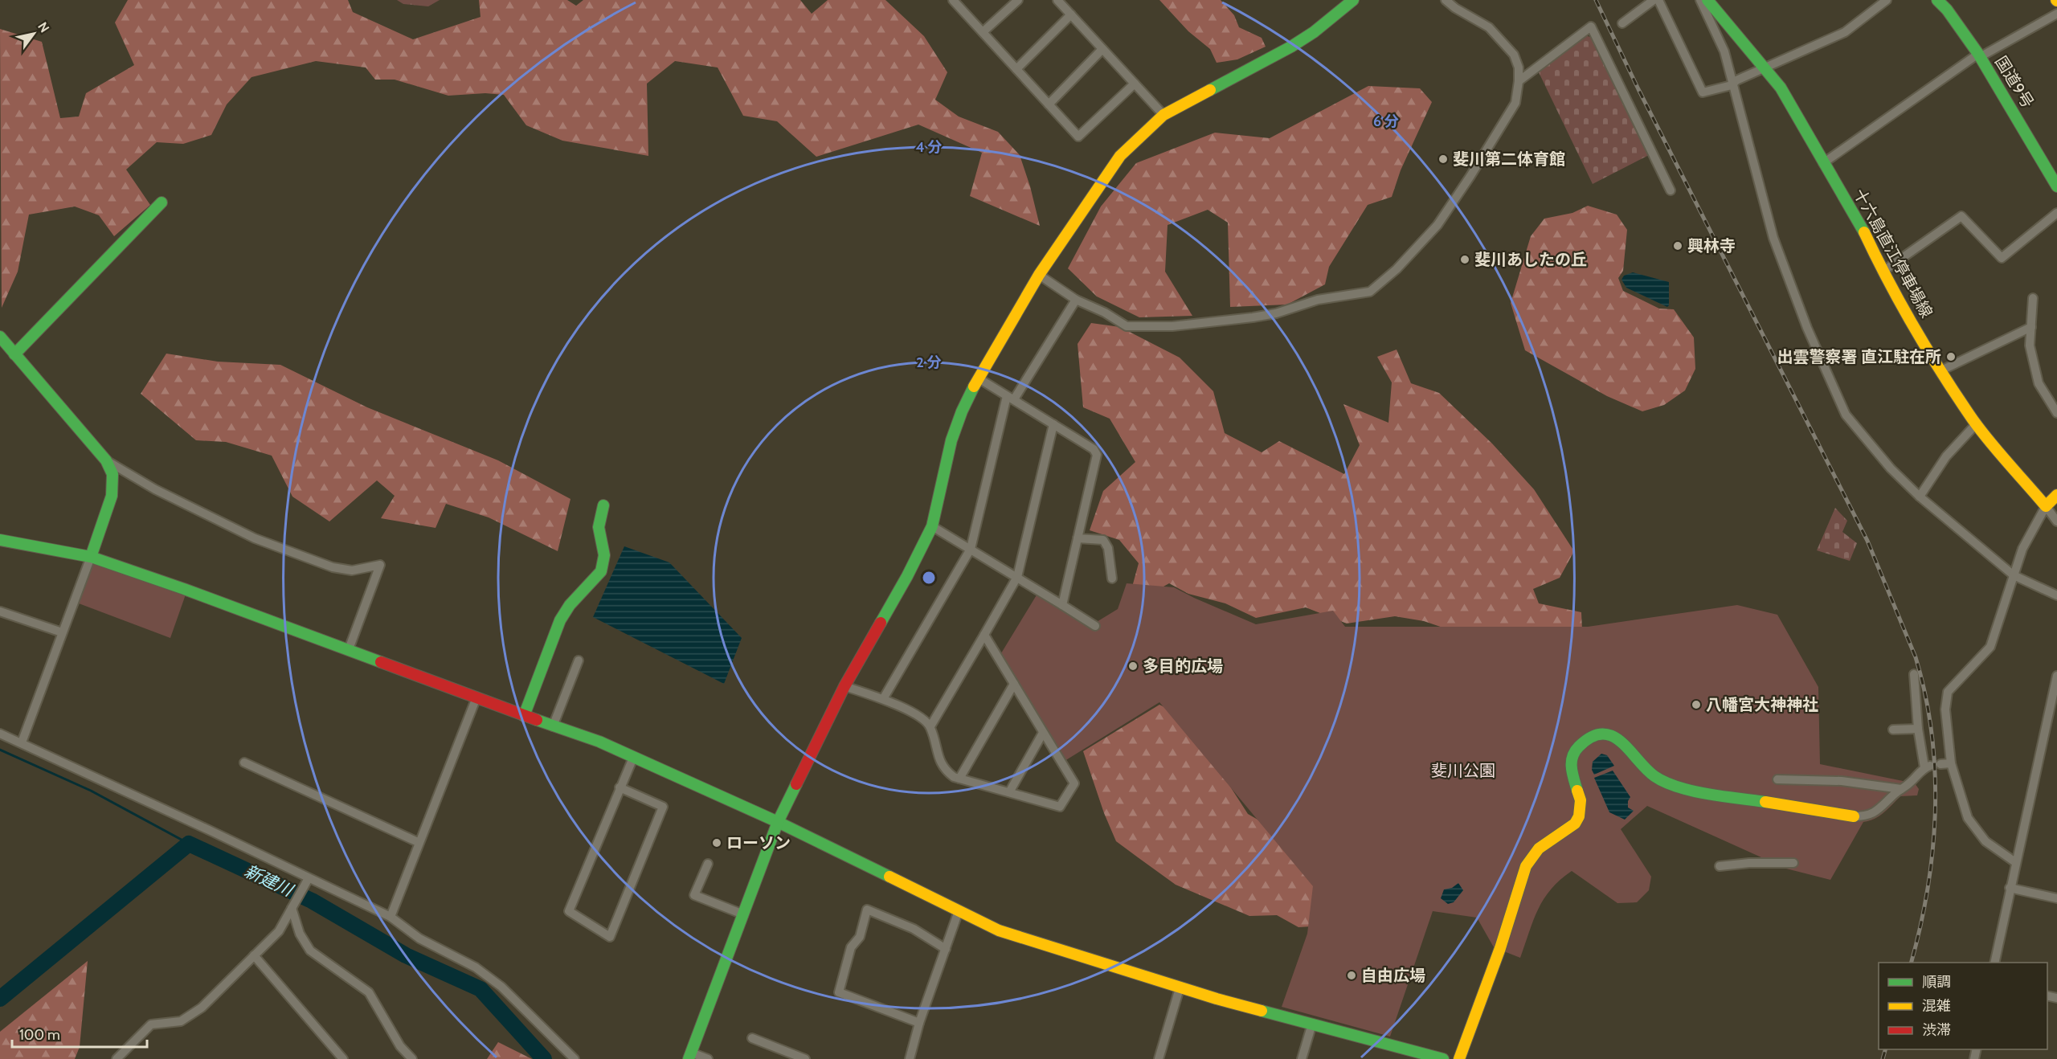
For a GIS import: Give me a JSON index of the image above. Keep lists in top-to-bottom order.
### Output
{
  "streets": {
    "main road": ["国道9号", "十六島直江停車場線"]
  },
  "water": ["新建川"],
  "parks": ["斐川公園"],
  "places": [
    "斐川第二体育館",
    "興林寺",
    "斐川あしたの丘",
    "出雲警察署 直江駐在所",
    "多目的広場",
    "八幡宮大神神社",
    "ローソン",
    "自由広場"
  ],
  "legend": ["順調", "混雑", "渋滞"],
  "scale_bar": "100 m",
  "north": "top right",
  "rings": ["6 分", "4 分", "2 分"]
}
